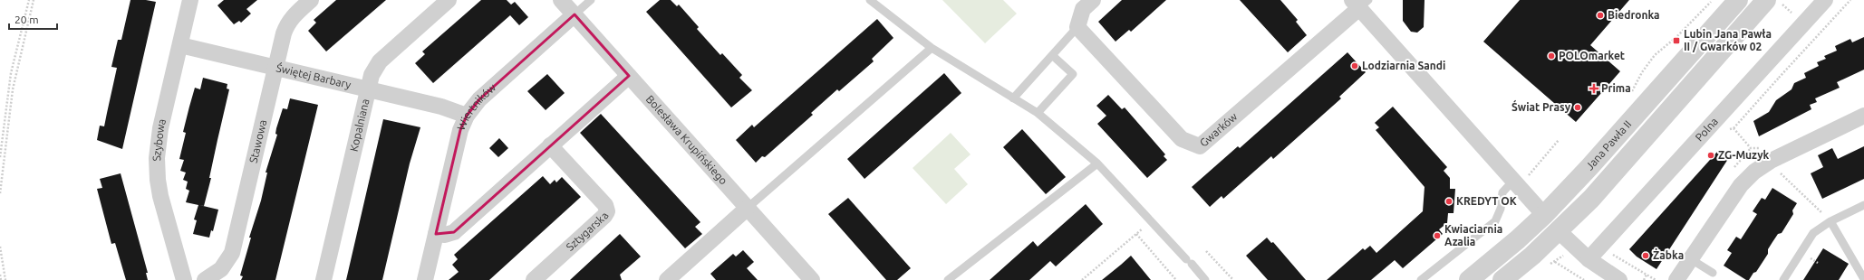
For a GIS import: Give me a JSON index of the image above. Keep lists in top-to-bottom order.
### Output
{
  "streets": {
    "street": [
      "Świętej Barbary",
      "Wiertników",
      "Kopalniana",
      "Gwarków",
      "Polna",
      "Szybowa",
      "Bolesława Krupińskiego",
      "Stawowa",
      "Jana Pawła II",
      "Sztygarska"
    ]
  },
  "crossings": [
    ["Świętej Barbary", "Wiertników"],
    ["Świętej Barbary", "Kopalniana"],
    ["Świętej Barbary", "Szybowa"],
    ["Świętej Barbary", "Stawowa"],
    ["Wiertników", "Bolesława Krupińskiego"],
    ["Gwarków", "Jana Pawła II"]
  ],
  "places": {
    "other": [
      "Biedronka",
      "POLOmarket",
      "Lodziarnia Sandi",
      "Świat Prasy",
      "ZG-Muzyk",
      "KREDYT OK",
      "Kwiaciarnia Azalia",
      "Żabka"
    ],
    "transit": ["Lubin Jana Pawła II / Gwarków 02"],
    "health": ["Prima"]
  },
  "scale_bar": "20 m"
}
